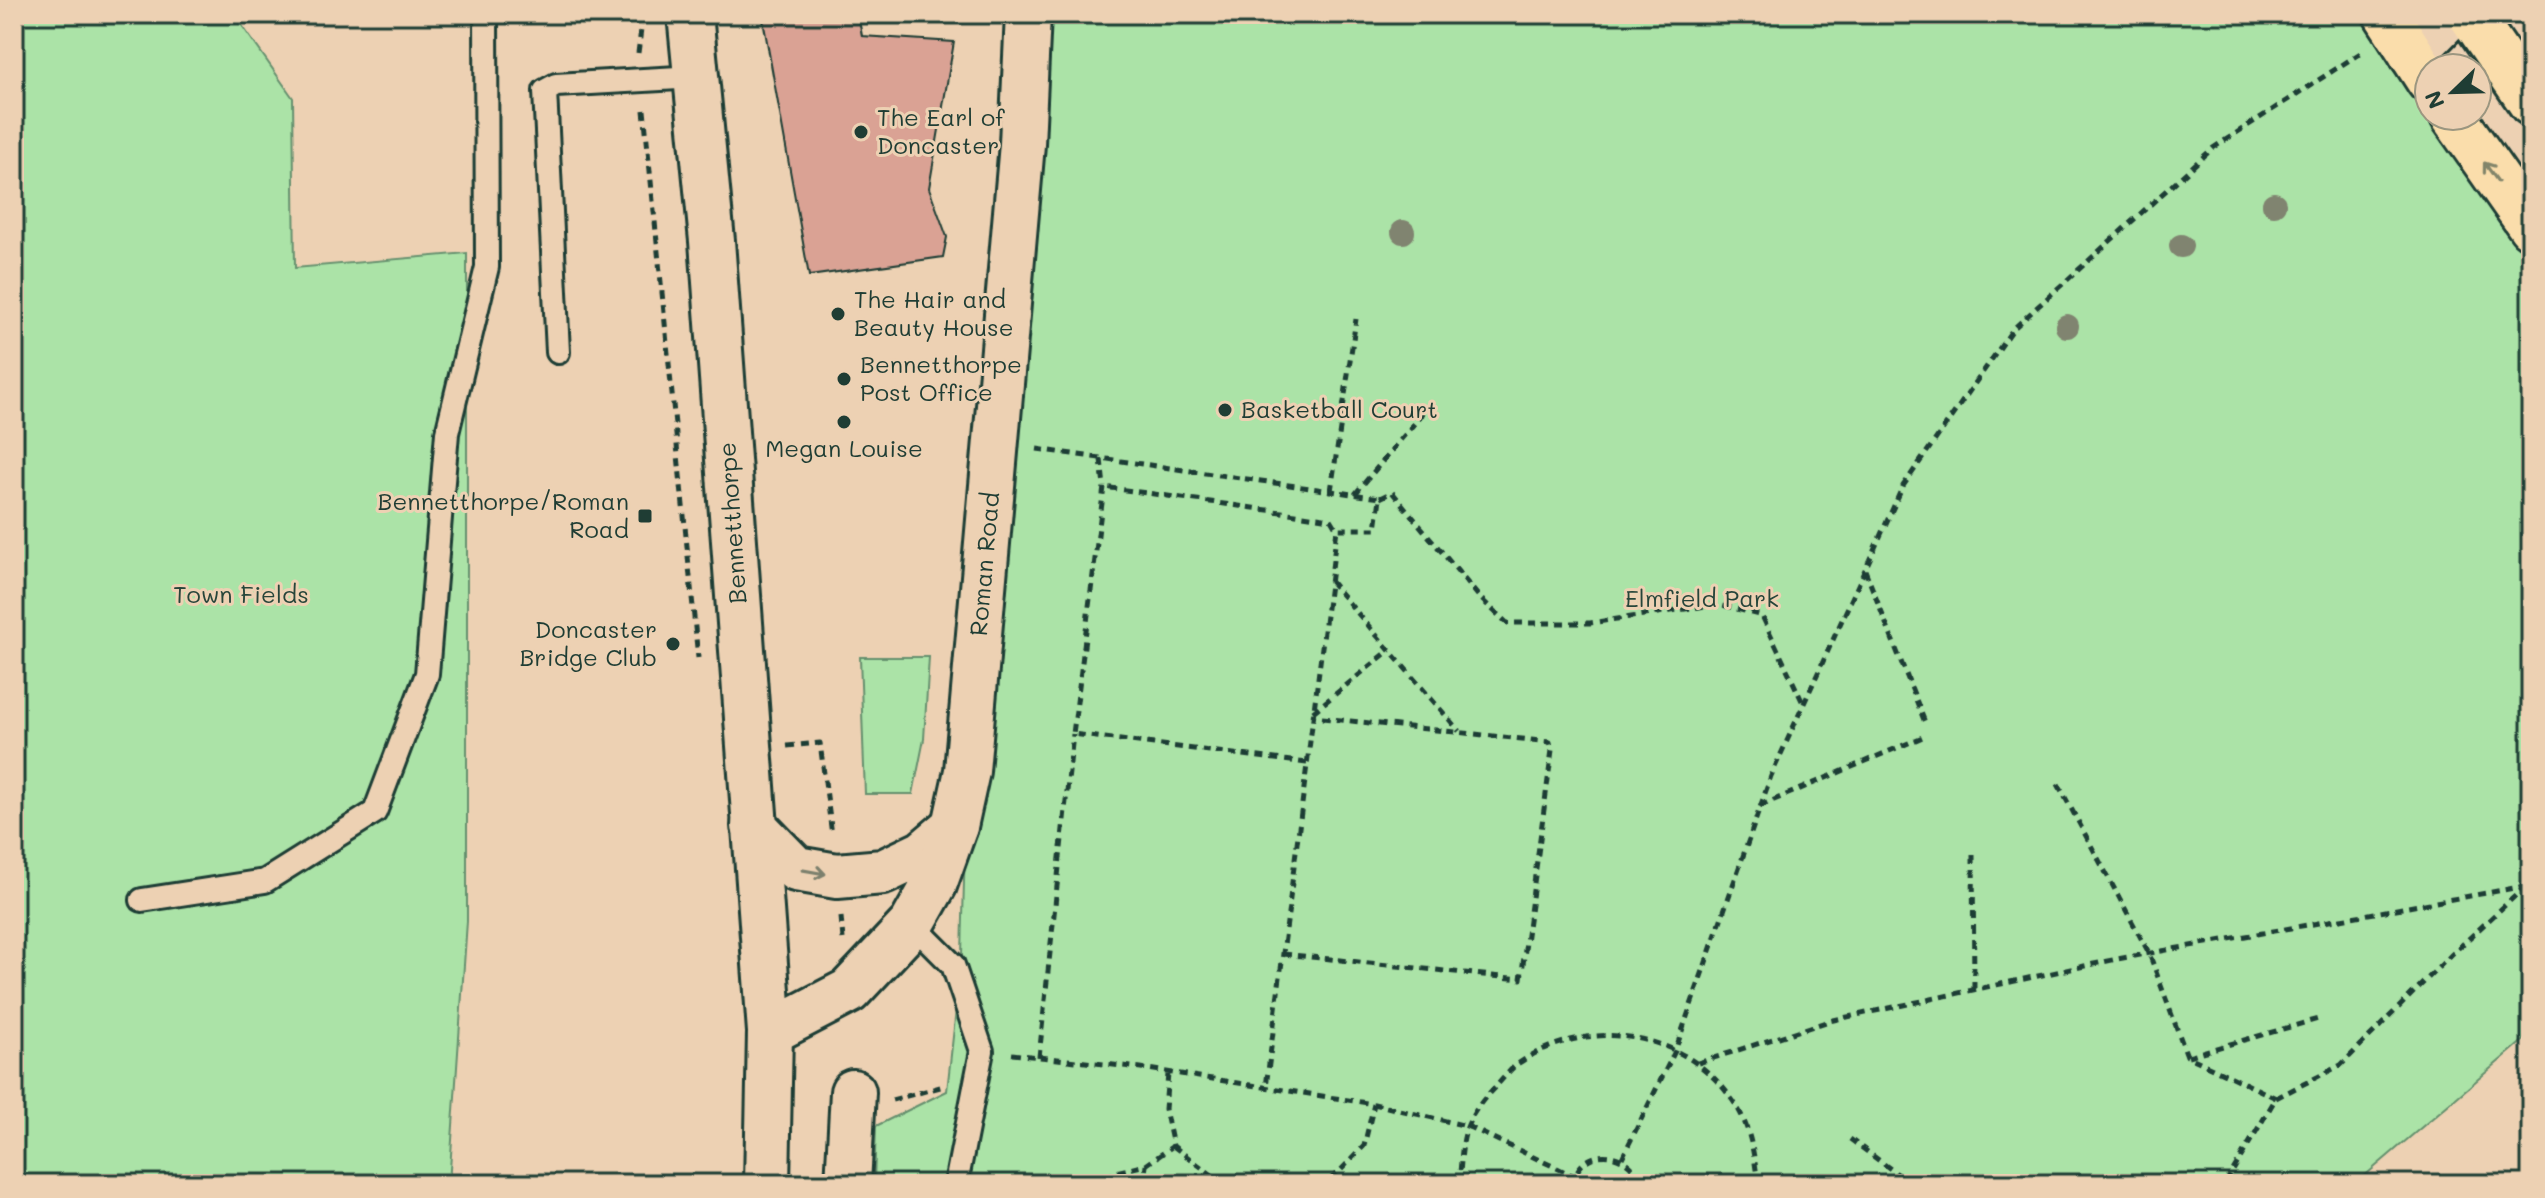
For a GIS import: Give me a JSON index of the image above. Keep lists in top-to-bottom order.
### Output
{
  "streets": {
    "street": ["Bennetthorpe", "Roman Road"]
  },
  "crossings": [
    ["Bennetthorpe", "Roman Road"]
  ],
  "parks": ["Town Fields", "Elmfield Park"],
  "places": {
    "other": [
      "The Earl of Doncaster",
      "The Hair and Beauty House",
      "Bennetthorpe Post Office",
      "Basketball Court",
      "Megan Louise",
      "Doncaster Bridge Club"
    ],
    "transit": ["Bennetthorpe/Roman Road"]
  },
  "north": "bottom left"
}
